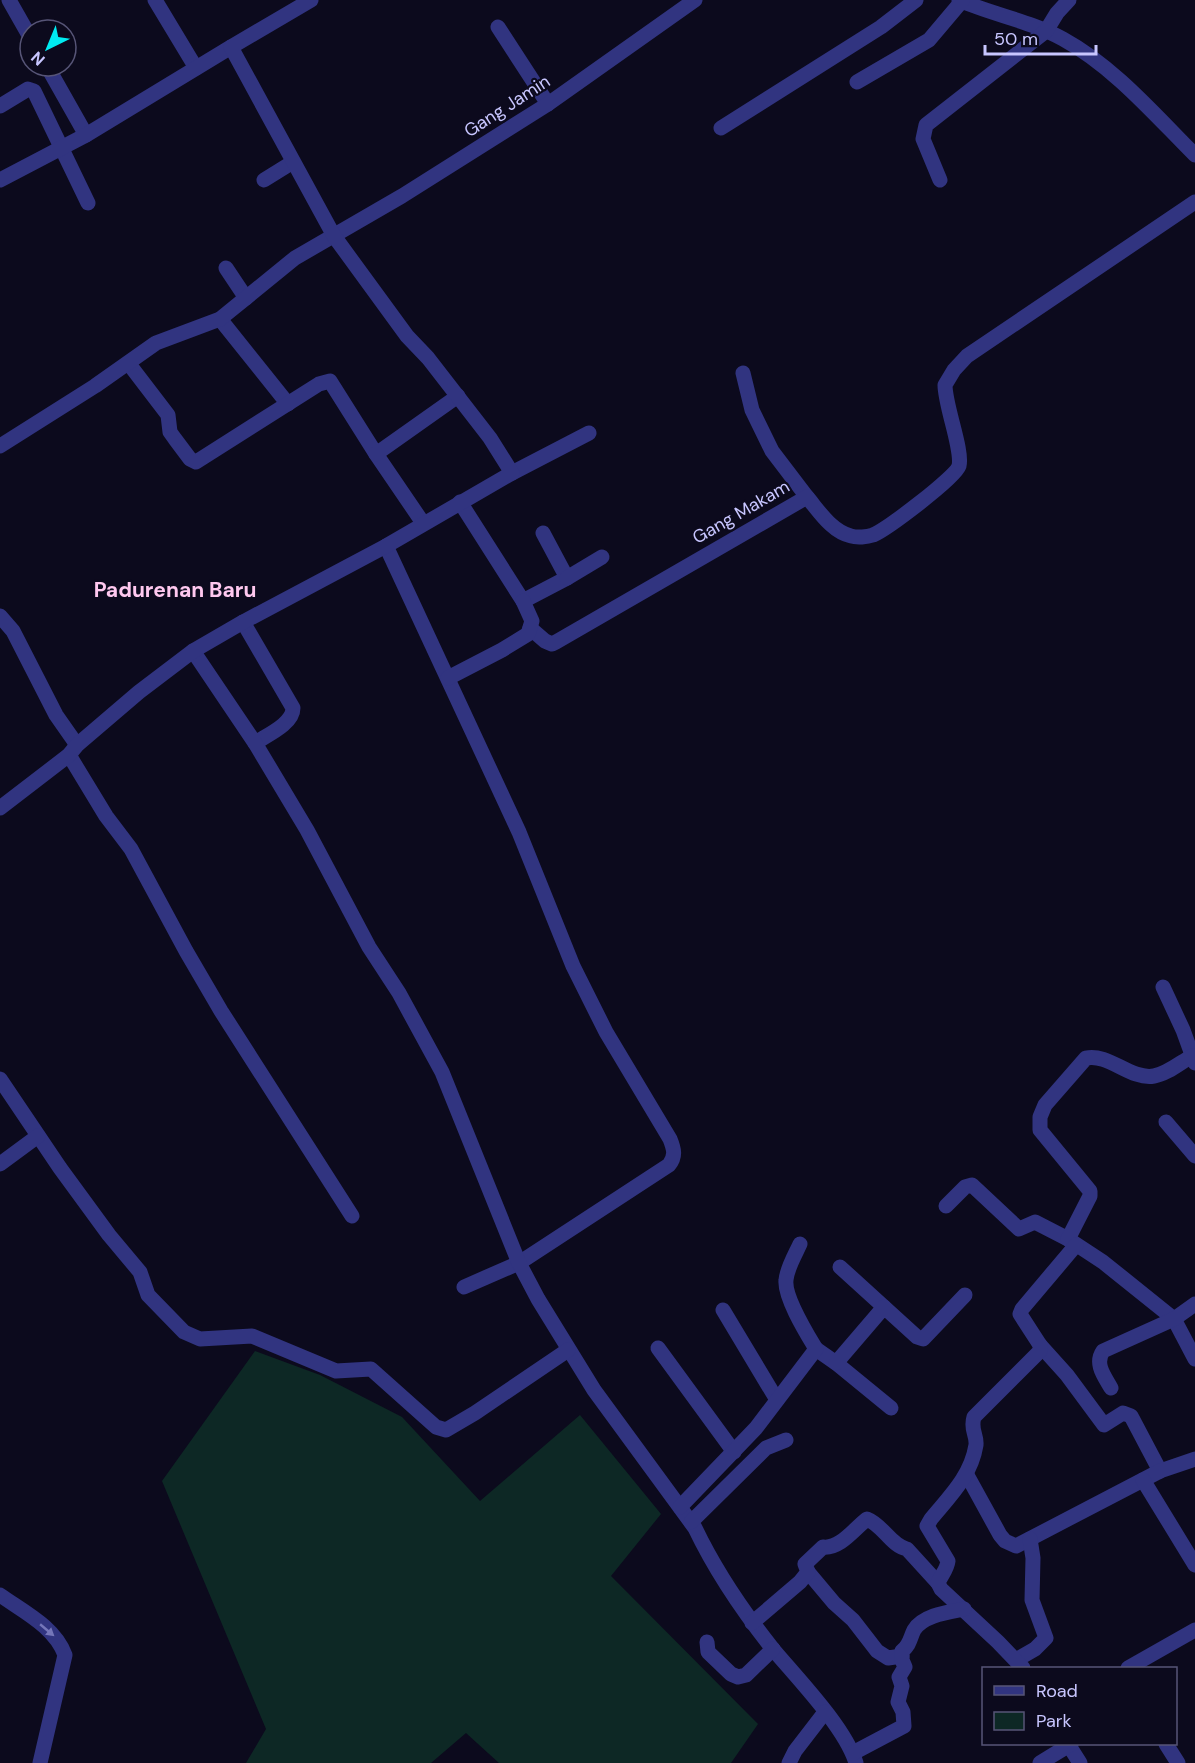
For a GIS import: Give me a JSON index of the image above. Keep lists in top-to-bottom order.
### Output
{
  "streets": {
    "street": ["Gang Jamin", "Gang Makam"]
  },
  "districts": ["Padurenan Baru"],
  "legend": ["Road", "Park"],
  "scale_bar": "50 m",
  "north": "bottom left"
}
